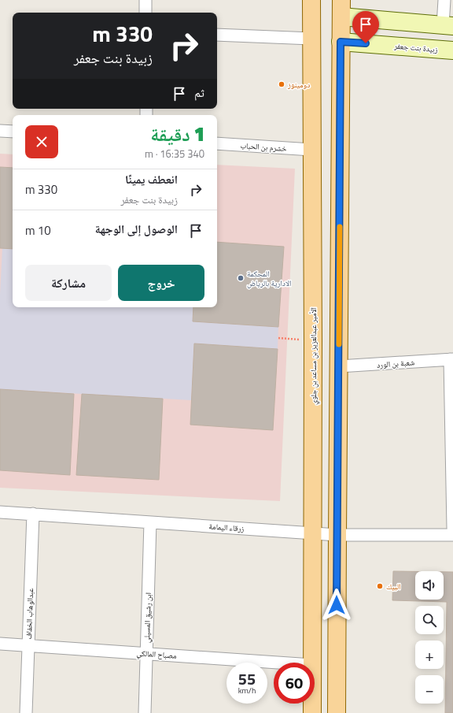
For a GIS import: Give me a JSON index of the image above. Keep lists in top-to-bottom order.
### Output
{
  "streets": {
    "main road": ["الأمير عبدالعزيز بن مساعد بن جلوي"],
    "street": [
      "زبيدة بنت جعفر",
      "خشرم بن الحباب",
      "شعبة بن الورد",
      "زرقاء اليمامة",
      "عبدالوهاب الخفاف",
      "ابن رشيق المسيلي",
      "مصباح المالكي"
    ]
  },
  "crossings": [
    ["خشرم بن الحباب", "الأمير عبدالعزيز بن مساعد بن جلوي"],
    ["الأمير عبدالعزيز بن مساعد بن جلوي", "زرقاء اليمامة"],
    ["زرقاء اليمامة", "عبدالوهاب الخفاف"],
    ["زرقاء اليمامة", "ابن رشيق المسيلي"],
    ["عبدالوهاب الخفاف", "مصباح المالكي"],
    ["ابن رشيق المسيلي", "مصباح المالكي"]
  ],
  "places": ["دومينوز", "المحكمة الادارية بالرياض", "البيك"],
  "page": {
    "turn": ["330 m", "زبيدة بنت جعفر"],
    "then": "ثم",
    "heading": ["1 دقيقة", "340 m · 16:35"],
    "list": [
      {
        "name": "انعطف يمينًا",
        "note": "زبيدة بنت جعفر",
        "value": "330 m"
      },
      {
        "name": "الوصول إلى الوجهة",
        "value": "10 m"
      }
    ],
    "buttons": ["خروج", "مشاركة"],
    "map_buttons": ["+", "−"],
    "speed": "55 km/h",
    "limit": "60"
  }
}
